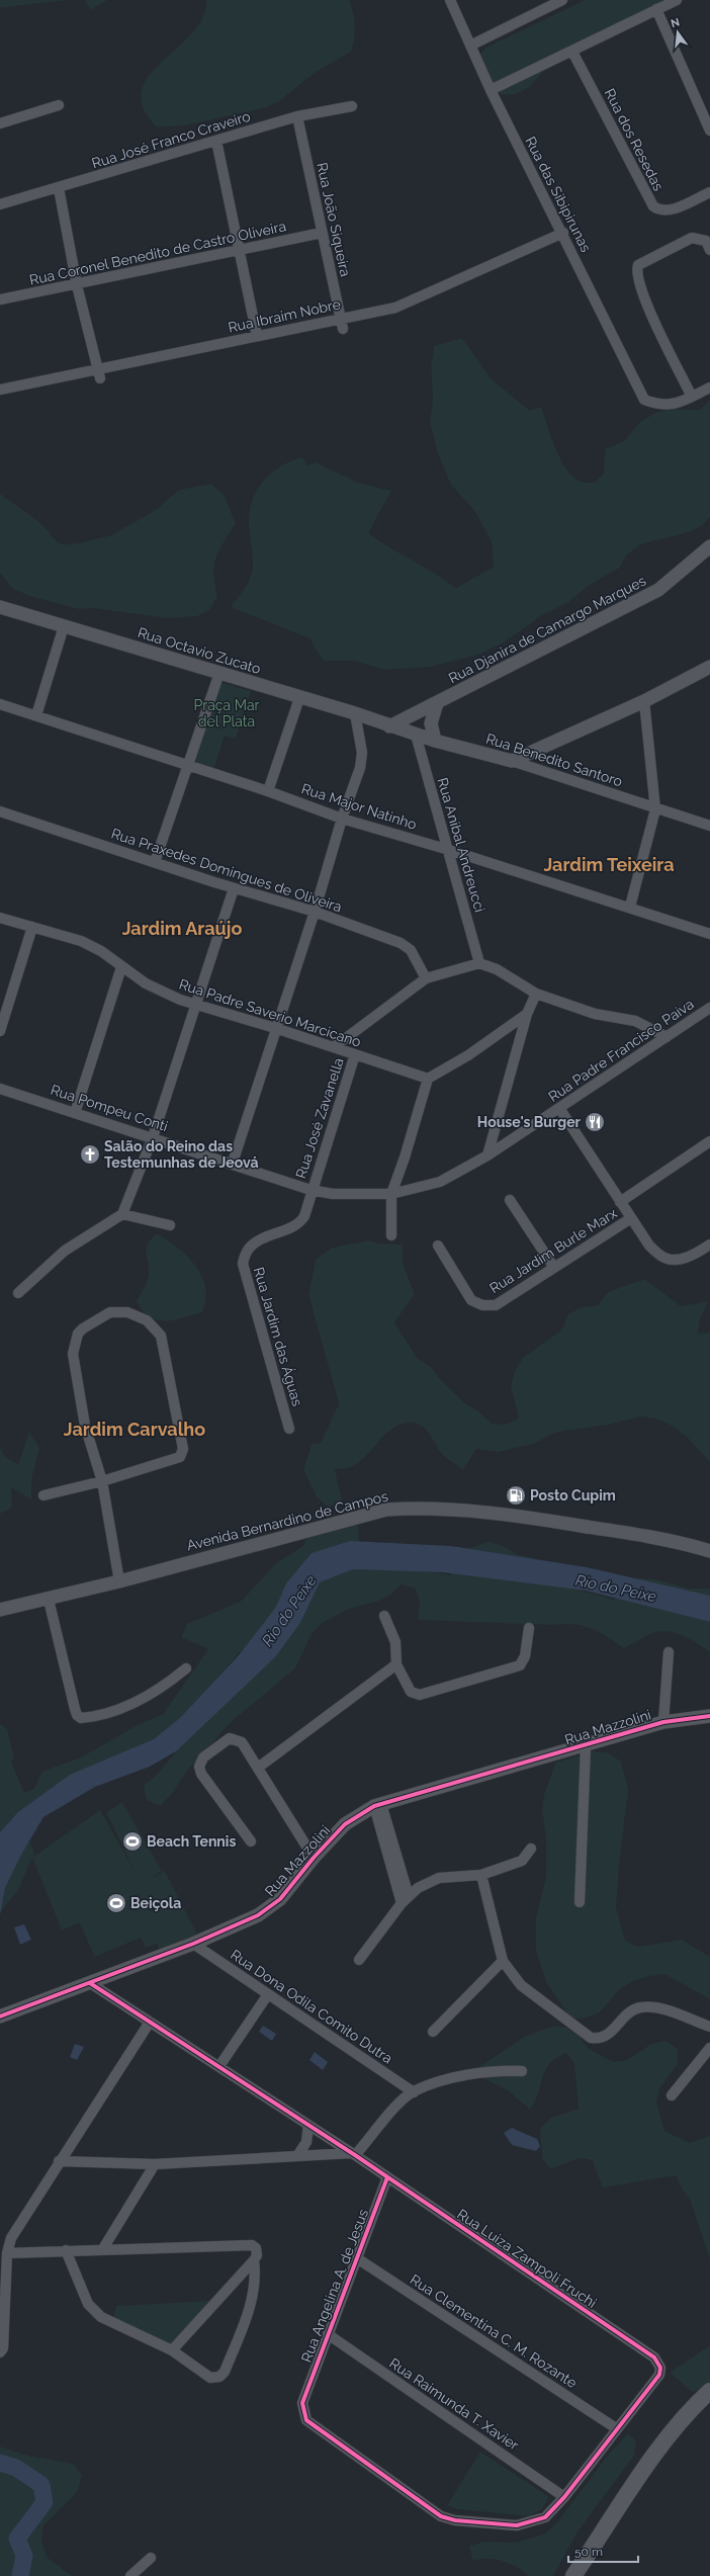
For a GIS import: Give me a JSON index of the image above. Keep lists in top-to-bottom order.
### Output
{
  "streets": {
    "street": [
      "Rua José Franco Craveiro",
      "Rua dos Resedas",
      "Rua das Sibipirunas",
      "Rua João Siqueira",
      "Rua Coronel Benedito de Castro Oliveira",
      "Rua Ibraim Nobre",
      "Rua Djanira de Camargo Marques",
      "Rua Octavio Zucato",
      "Rua Benedito Santoro",
      "Rua Major Natinho",
      "Rua Anibal Andreucci",
      "Rua Praxedes Domingues de Oliveira",
      "Rua Padre Saverio Marcicano",
      "Rua Padre Francisco Paiva",
      "Rua Pompeu Conti",
      "Rua José Zavanella",
      "Rua Jardim Burle Marx",
      "Rua Jardim das Águas",
      "Avenida Bernardino de Campos",
      "Rua Mazzolini",
      "Rua Dona Odila Comito Dutra",
      "Rua Luiza Zampoli Fruchi",
      "Rua Angelina A. de Jesus",
      "Rua Clementina C. M. Rozante",
      "Rua Raimunda T. Xavier"
    ]
  },
  "crossings": [
    ["Rua José Franco Craveiro", "Rua João Siqueira"],
    ["Rua das Sibipirunas", "Rua Ibraim Nobre"],
    ["Rua João Siqueira", "Rua Coronel Benedito de Castro Oliveira"],
    ["Rua João Siqueira", "Rua Ibraim Nobre"],
    ["Rua Djanira de Camargo Marques", "Rua Octavio Zucato"],
    ["Rua Djanira de Camargo Marques", "Rua Benedito Santoro"],
    ["Rua Octavio Zucato", "Rua Benedito Santoro"],
    ["Rua Benedito Santoro", "Rua Anibal Andreucci"],
    ["Rua Major Natinho", "Rua Anibal Andreucci"],
    ["Rua Padre Saverio Marcicano", "Rua José Zavanella"],
    ["Rua Padre Francisco Paiva", "Rua Pompeu Conti"],
    ["Rua Padre Francisco Paiva", "Rua José Zavanella"],
    ["Rua Padre Francisco Paiva", "Rua Jardim Burle Marx"],
    ["Rua Padre Francisco Paiva", "Rua Jardim das Águas"],
    ["Rua José Zavanella", "Rua Jardim das Águas"],
    ["Rua Mazzolini", "Rua Dona Odila Comito Dutra"],
    ["Rua Mazzolini", "Rua Luiza Zampoli Fruchi"],
    ["Rua Luiza Zampoli Fruchi", "Rua Angelina A. de Jesus"],
    ["Rua Luiza Zampoli Fruchi", "Rua Clementina C. M. Rozante"],
    ["Rua Angelina A. de Jesus", "Rua Clementina C. M. Rozante"],
    ["Rua Angelina A. de Jesus", "Rua Raimunda T. Xavier"]
  ],
  "districts": ["Jardim Teixeira", "Jardim Araújo", "Jardim Carvalho"],
  "water": ["Rio do Peixe"],
  "parks": ["Praça Mar del Plata"],
  "places": {
    "restaurant": ["House's Burger"],
    "church": ["Salão do Reino das Testemunhas de Jeová"],
    "fuel station": ["Posto Cupim"],
    "sports": ["Beach Tennis", "Beiçola"]
  },
  "scale_bar": "50 m",
  "north": "top"
}
